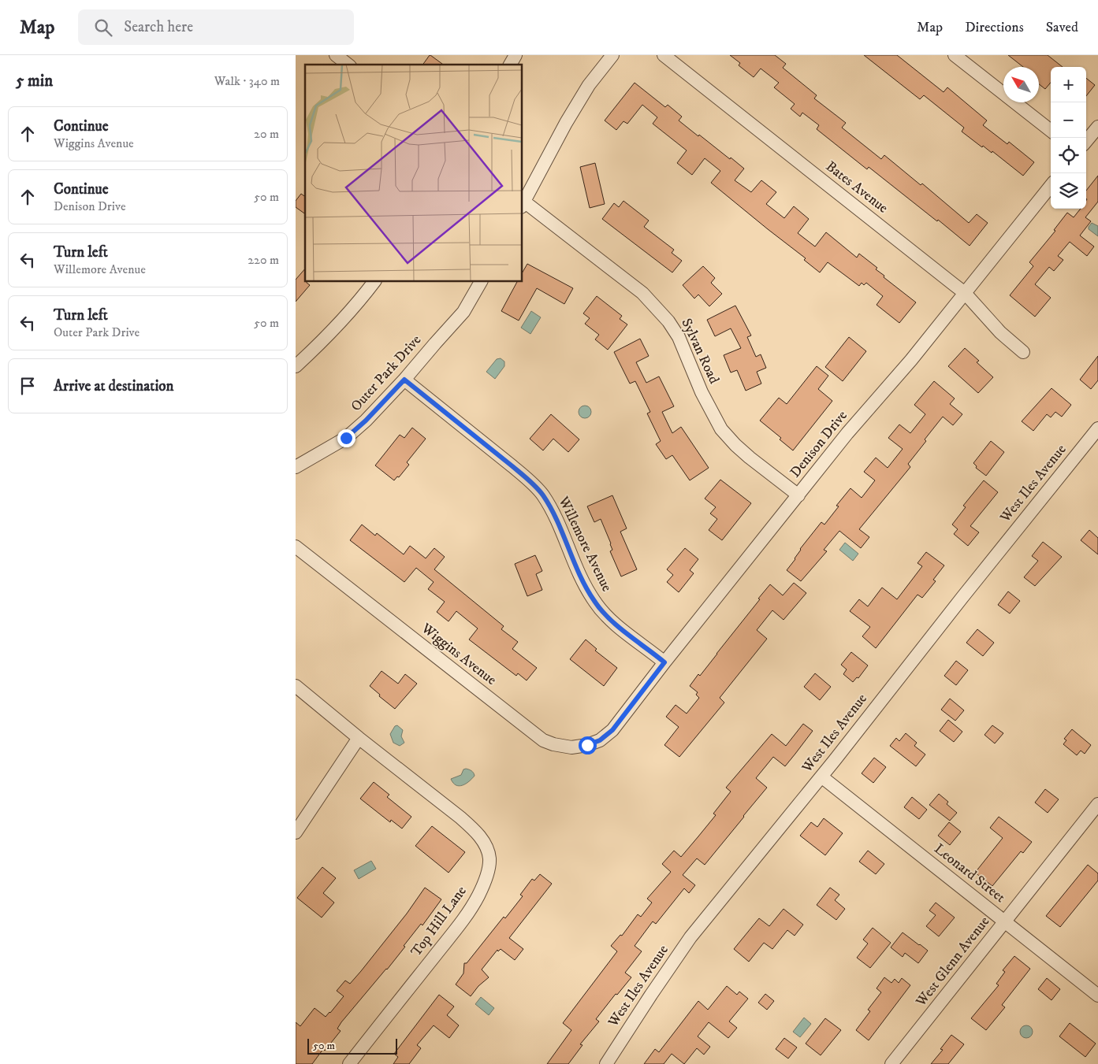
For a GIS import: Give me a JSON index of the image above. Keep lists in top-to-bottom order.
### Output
{
  "streets": {
    "street": [
      "Bates Avenue",
      "Sylvan Road",
      "Outer Park Drive",
      "Denison Drive",
      "West Iles Avenue",
      "Willemore Avenue",
      "Wiggins Avenue",
      "Leonard Street",
      "Top Hill Lane",
      "West Glenn Avenue"
    ]
  },
  "crossings": [
    ["Bates Avenue", "Denison Drive"],
    ["Sylvan Road", "Denison Drive"],
    ["Outer Park Drive", "Willemore Avenue"],
    ["Denison Drive", "Willemore Avenue"],
    ["Denison Drive", "Wiggins Avenue"],
    ["West Iles Avenue", "Leonard Street"],
    ["Leonard Street", "West Glenn Avenue"]
  ],
  "scale_bar": "50 m",
  "north": "top left",
  "page": {
    "header": "Map",
    "search": "Search here",
    "nav": ["Map", "Directions", "Saved"],
    "heading": ["5 min", "Walk · 340 m"],
    "map_buttons": ["+", "−"],
    "list": [
      ["Continue", "Wiggins Avenue", "20 m"],
      ["Continue", "Denison Drive", "50 m"],
      ["Turn left", "Willemore Avenue", "220 m"],
      ["Turn left", "Outer Park Drive", "50 m"],
      "Arrive at destination"
    ],
    "scale": "50 m"
  }
}
